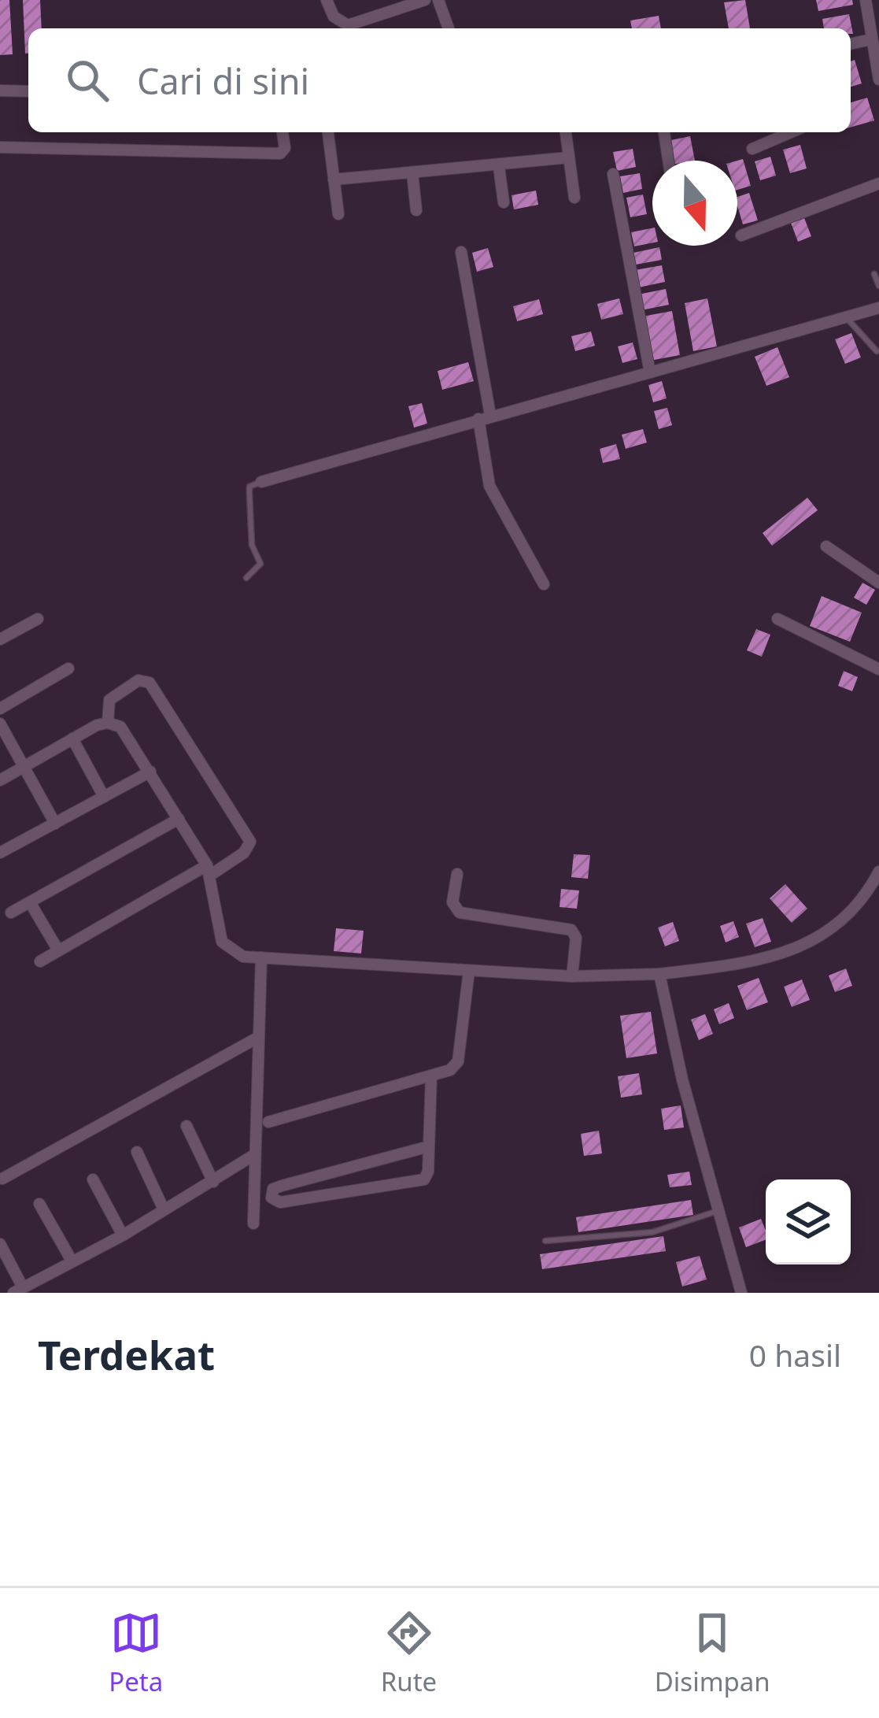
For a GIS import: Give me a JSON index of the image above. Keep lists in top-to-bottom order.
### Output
{
  "north": "bottom",
  "page": {
    "search": "Cari di sini",
    "heading": ["Terdekat", "0 hasil"],
    "nav": ["Peta", "Rute", "Disimpan"]
  }
}
